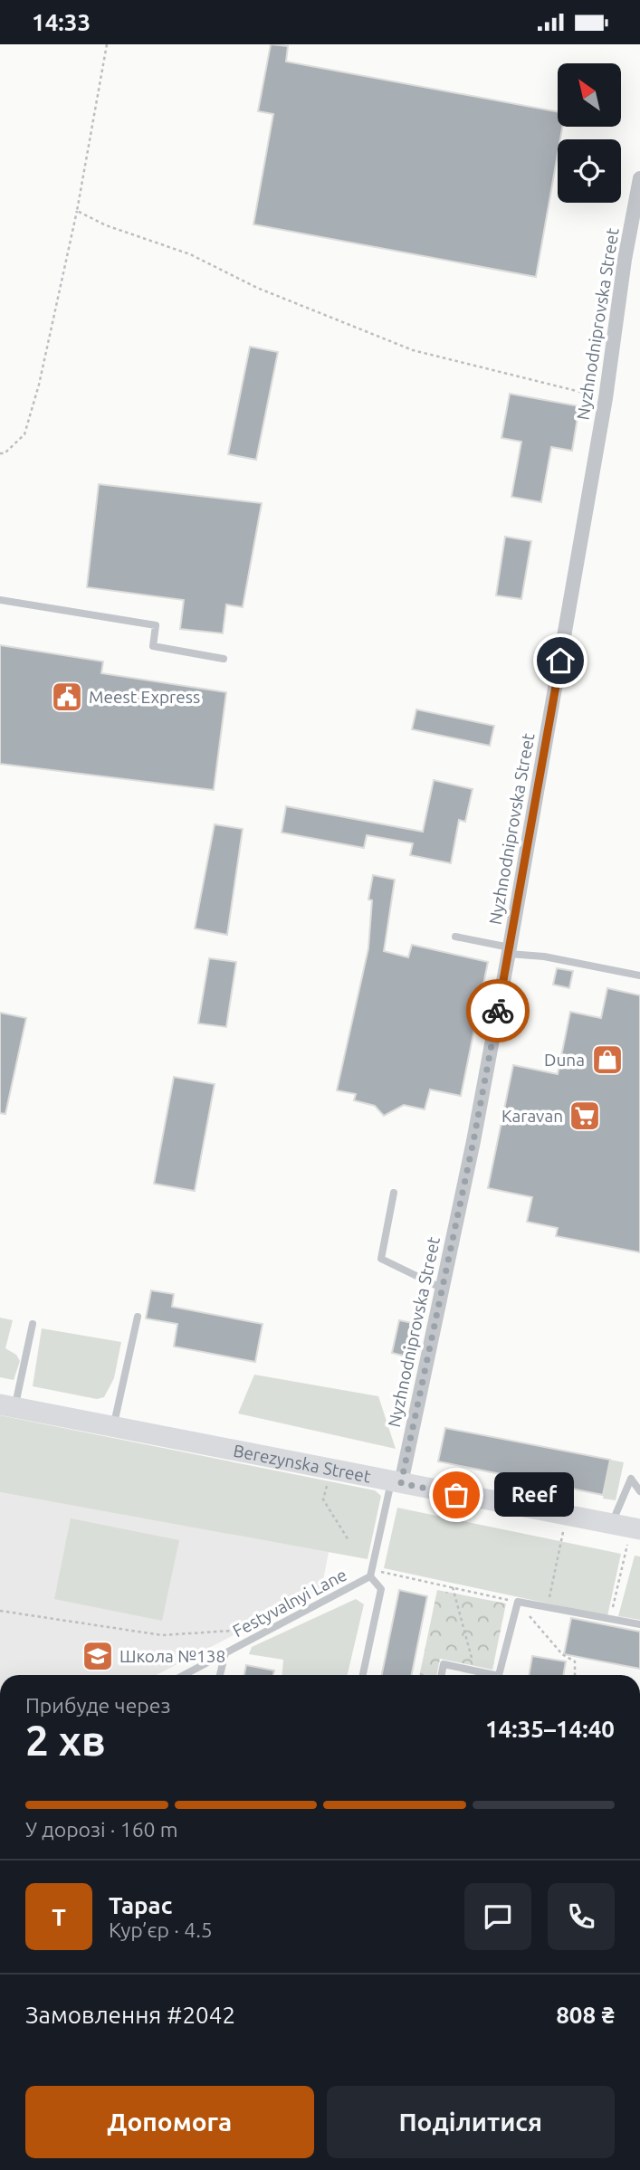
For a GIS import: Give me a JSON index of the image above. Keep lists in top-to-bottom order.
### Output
{
  "streets": {
    "street": ["Nyzhnodniprovska Street", "Berezynska Street"],
    "lane": ["Festyvalnyi Lane"]
  },
  "crossings": [
    ["Nyzhnodniprovska Street", "Berezynska Street"],
    ["Nyzhnodniprovska Street", "Festyvalnyi Lane"],
    ["Berezynska Street", "Festyvalnyi Lane"]
  ],
  "places": {
    "public building": ["Meest Express"],
    "shop": ["Duna"],
    "supermarket": ["Karavan"],
    "other": ["Reef"],
    "school or university": ["Школа №138"]
  },
  "north": "top left",
  "page": {
    "status": "14:33",
    "bubble": "Reef",
    "heading": ["2 хв", "Прибуде через", "14:35–14:40"],
    "panel": [
      "Тарас",
      "Кур’єр · 4.5",
      "Замовлення #2042",
      "808 ₴"
    ],
    "bar": "У дорозі · 160 m",
    "round": "Т",
    "buttons": ["Допомога", "Поділитися"]
  }
}
